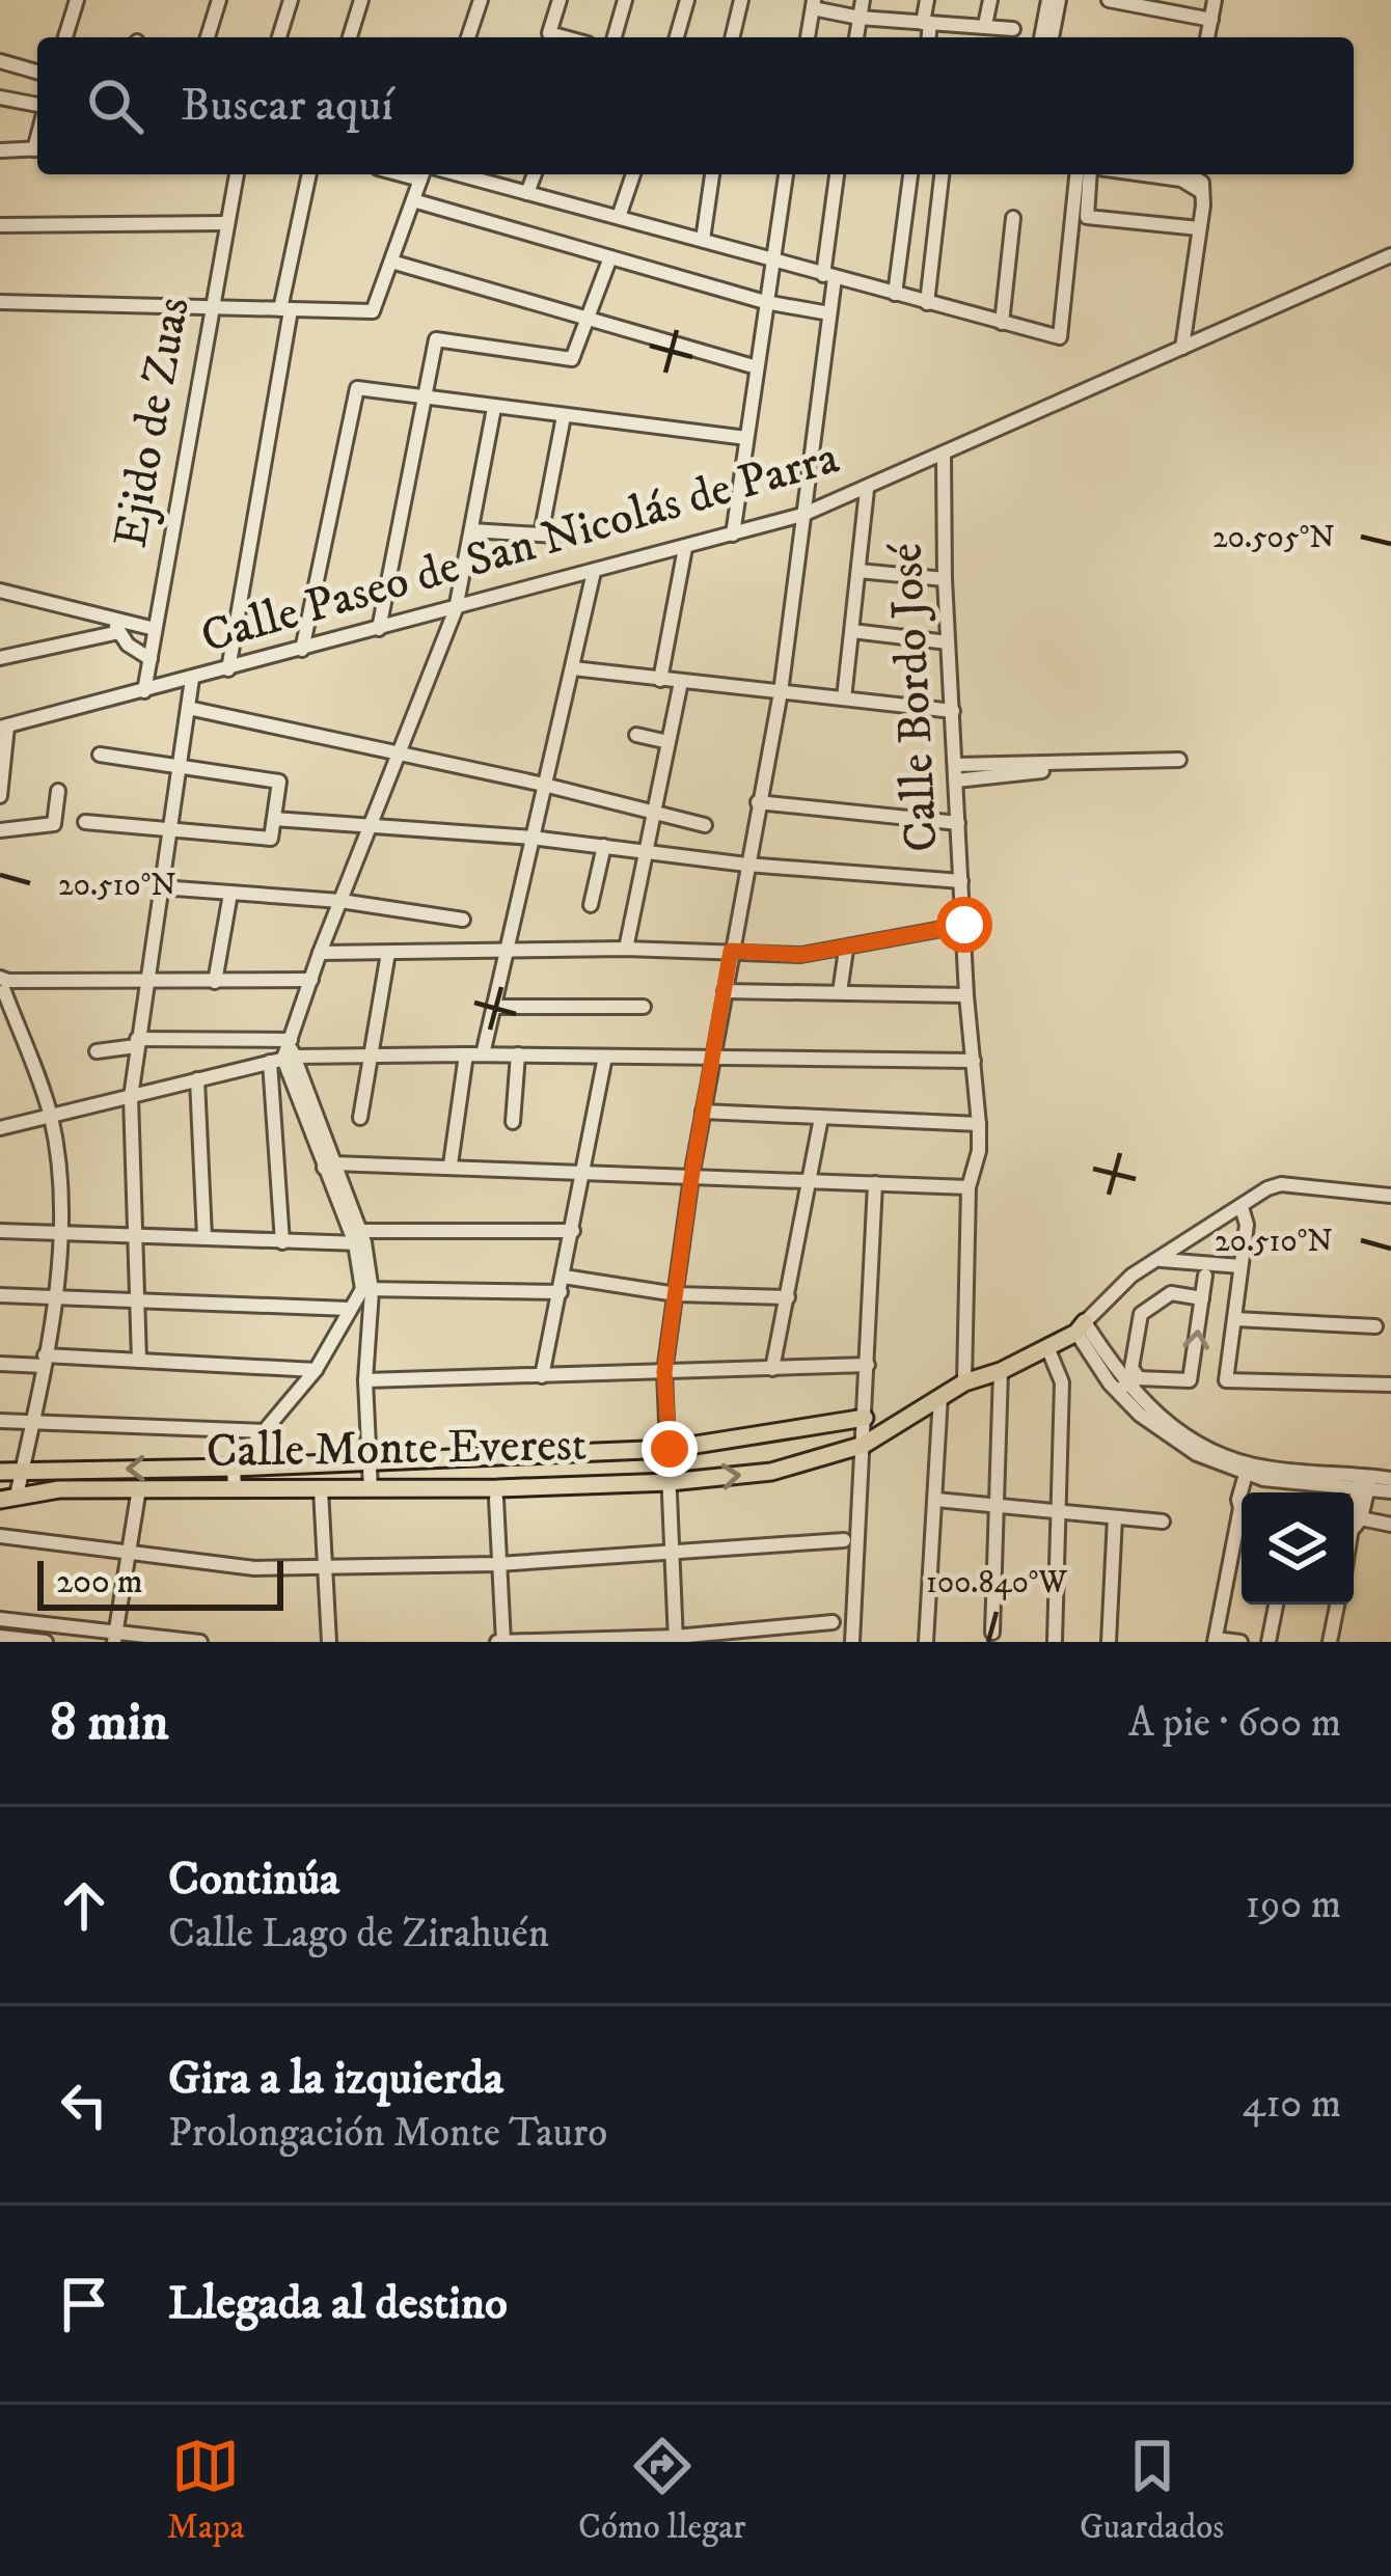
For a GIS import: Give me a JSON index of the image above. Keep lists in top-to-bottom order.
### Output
{
  "streets": {
    "main road": ["Calle Monte Everest"],
    "street": ["Ejido de Zuas", "Calle Paseo de San Nicolás de Parra", "Calle Bordo José"]
  },
  "crossings": [
    ["Ejido de Zuas", "Calle Paseo de San Nicolás de Parra"],
    ["Calle Paseo de San Nicolás de Parra", "Calle Bordo José"],
    ["Calle Bordo José", "Calle Monte Everest"]
  ],
  "scale_bar": "200 m",
  "page": {
    "search": "Buscar aquí",
    "scale": "200 m",
    "heading": ["8 min", "A pie · 600 m"],
    "list": [
      ["Continúa", "Calle Lago de Zirahuén", "190 m"],
      ["Gira a la izquierda", "Prolongación Monte Tauro", "410 m"],
      "Llegada al destino"
    ],
    "nav": ["Mapa", "Cómo llegar", "Guardados"]
  },
  "coordinates": ["20.505°N", "20.510°N", "100.840°W"]
}
